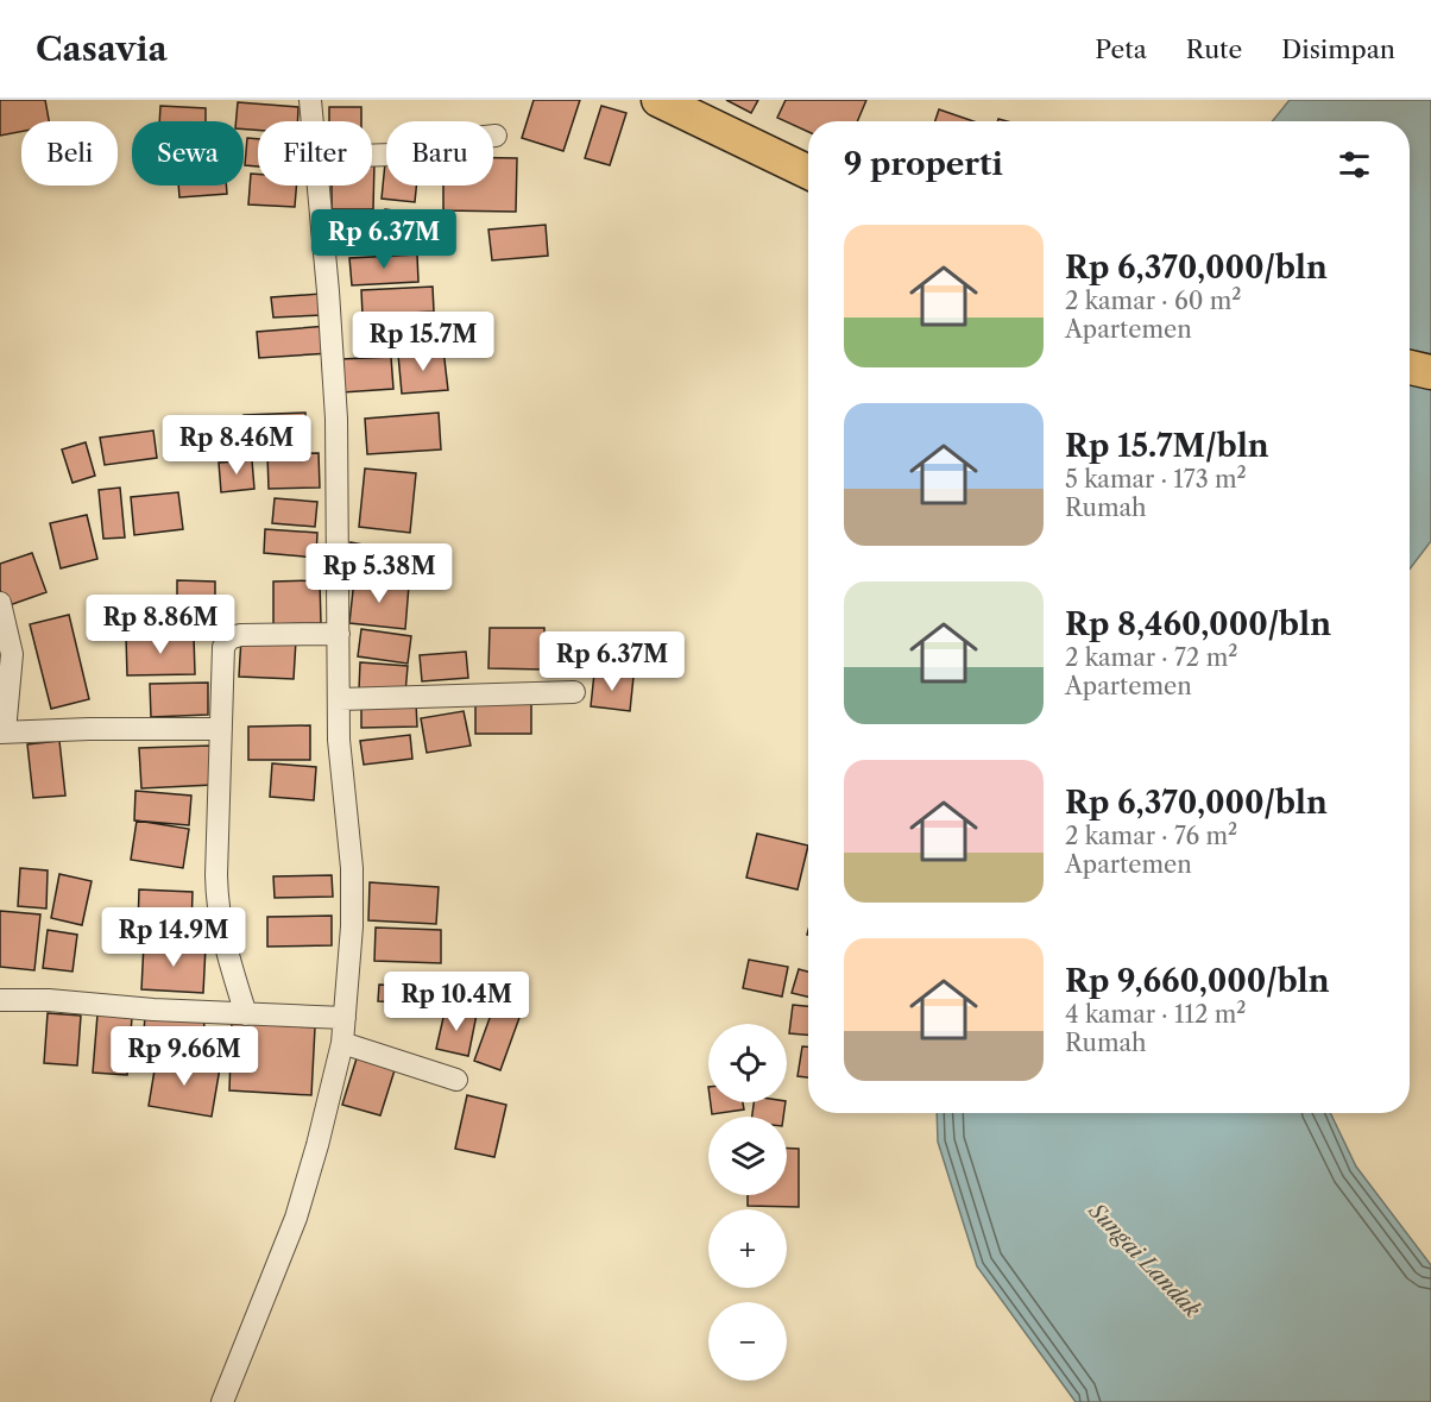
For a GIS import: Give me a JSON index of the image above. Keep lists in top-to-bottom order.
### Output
{
  "water": ["Sungai Landak"],
  "page": {
    "header": "Casavia",
    "nav": ["Peta", "Rute", "Disimpan"],
    "chip": [
      "Beli",
      "Sewa",
      "Filter",
      "Baru"
    ],
    "heading": "9 properti",
    "list": [
      {
        "name": "Rp 6,370,000/bln",
        "note": "2 kamar · 60 m² · Apartemen"
      },
      {
        "name": "Rp 15.7M/bln",
        "note": "5 kamar · 173 m² · Rumah"
      },
      {
        "name": "Rp 8,460,000/bln",
        "note": "2 kamar · 72 m² · Apartemen"
      },
      {
        "name": "Rp 6,370,000/bln",
        "note": "2 kamar · 76 m² · Apartemen"
      },
      {
        "name": "Rp 9,660,000/bln",
        "note": "4 kamar · 112 m² · Rumah"
      }
    ],
    "price": [
      "Rp 6.37M",
      "Rp 15.7M",
      "Rp 8.46M",
      "Rp 5.38M",
      "Rp 8.86M",
      "Rp 6.37M",
      "Rp 14.9M",
      "Rp 10.4M",
      "Rp 9.66M"
    ],
    "map_buttons": ["+", "−"]
  }
}
